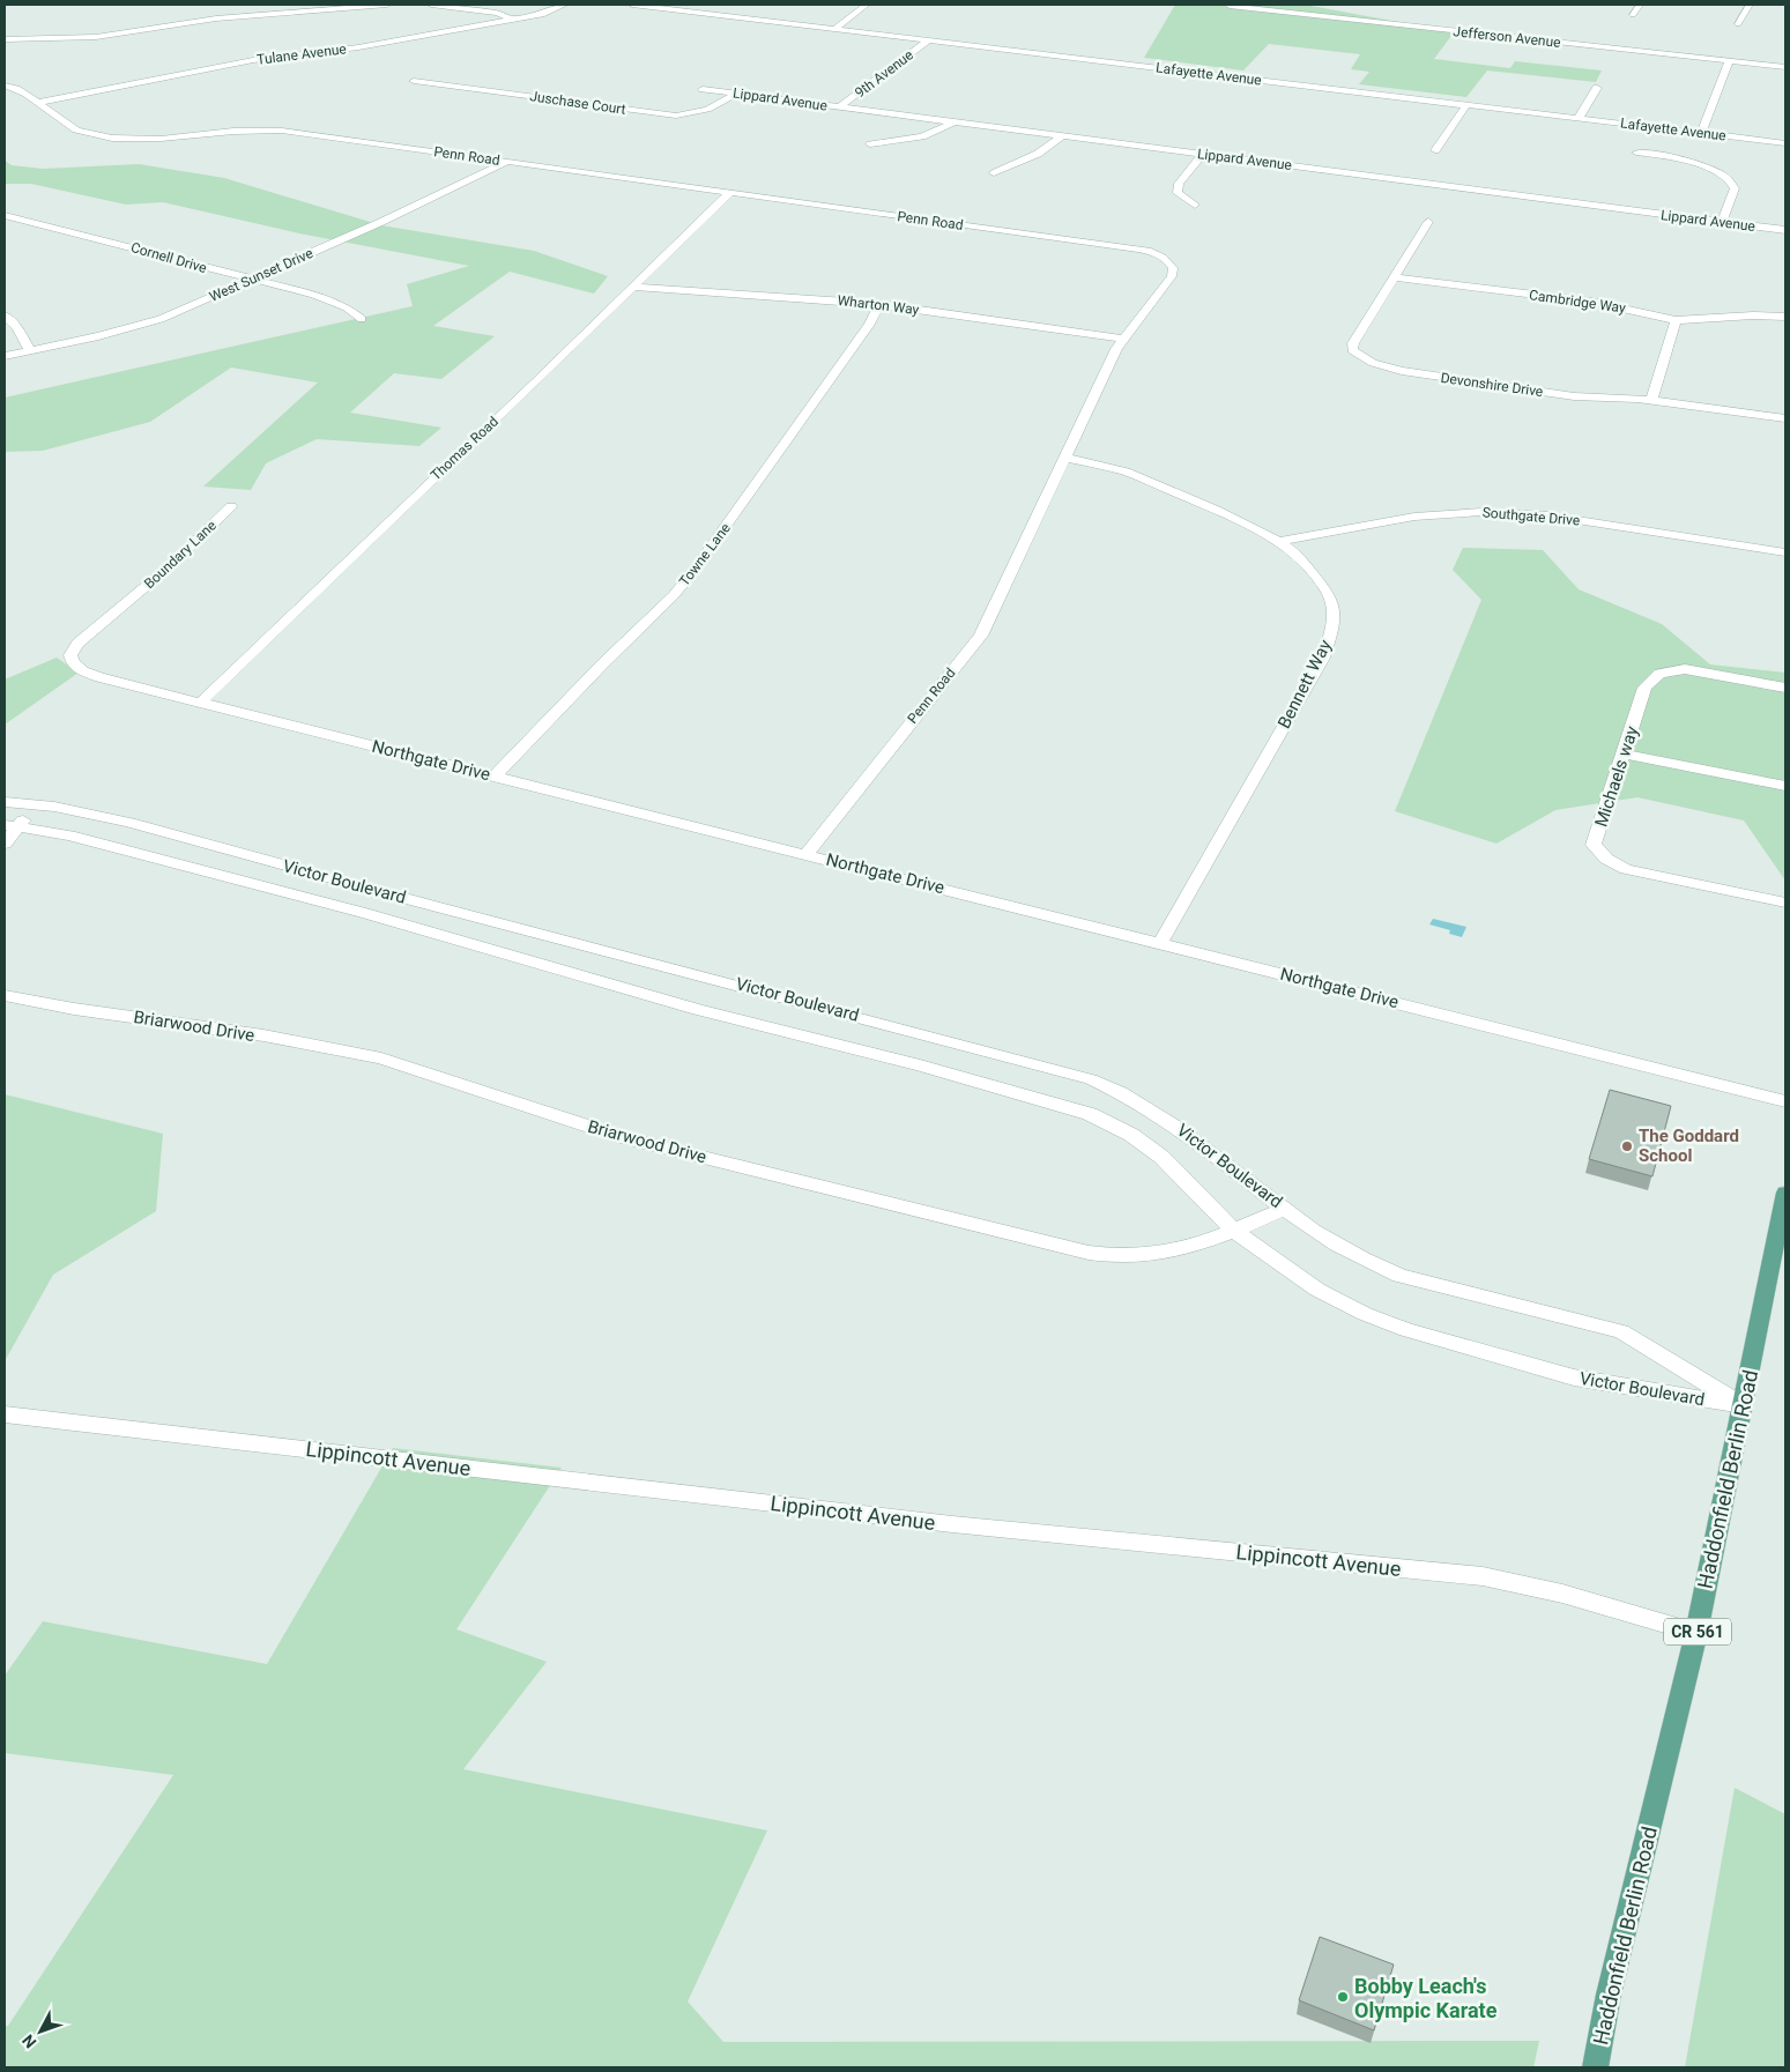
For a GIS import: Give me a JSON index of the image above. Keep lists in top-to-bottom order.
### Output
{
  "streets": {
    "main road": ["Haddonfield Berlin Road", "CR 561"],
    "street": [
      "Jefferson Avenue",
      "Tulane Avenue",
      "9th Avenue",
      "Lafayette Avenue",
      "Lippard Avenue",
      "Juschase Court",
      "Penn Road",
      "Cornell Drive",
      "West Sunset Drive",
      "Cambridge Way",
      "Wharton Way",
      "Devonshire Drive",
      "Thomas Road",
      "Southgate Drive",
      "Boundary Lane",
      "Towne Lane",
      "Bennett Way",
      "Northgate Drive",
      "Michaels way",
      "Victor Boulevard",
      "Briarwood Drive",
      "Lippincott Avenue"
    ]
  },
  "crossings": [
    ["Tulane Avenue", "Penn Road"],
    ["9th Avenue", "Lafayette Avenue"],
    ["9th Avenue", "Lippard Avenue"],
    ["Lippard Avenue", "Juschase Court"],
    ["Penn Road", "West Sunset Drive"],
    ["Penn Road", "Wharton Way"],
    ["Penn Road", "Thomas Road"],
    ["Penn Road", "Bennett Way"],
    ["Penn Road", "Northgate Drive"],
    ["Cornell Drive", "West Sunset Drive"],
    ["Cambridge Way", "Devonshire Drive"],
    ["Wharton Way", "Thomas Road"],
    ["Wharton Way", "Towne Lane"],
    ["Thomas Road", "Northgate Drive"],
    ["Southgate Drive", "Bennett Way"],
    ["Boundary Lane", "Northgate Drive"],
    ["Towne Lane", "Northgate Drive"],
    ["Bennett Way", "Northgate Drive"],
    ["Victor Boulevard", "Briarwood Drive"],
    ["Victor Boulevard", "Haddonfield Berlin Road"],
    ["Lippincott Avenue", "Haddonfield Berlin Road"]
  ],
  "places": ["The Goddard School", "Bobby Leach's Olympic Karate"],
  "north": "bottom left"
}
